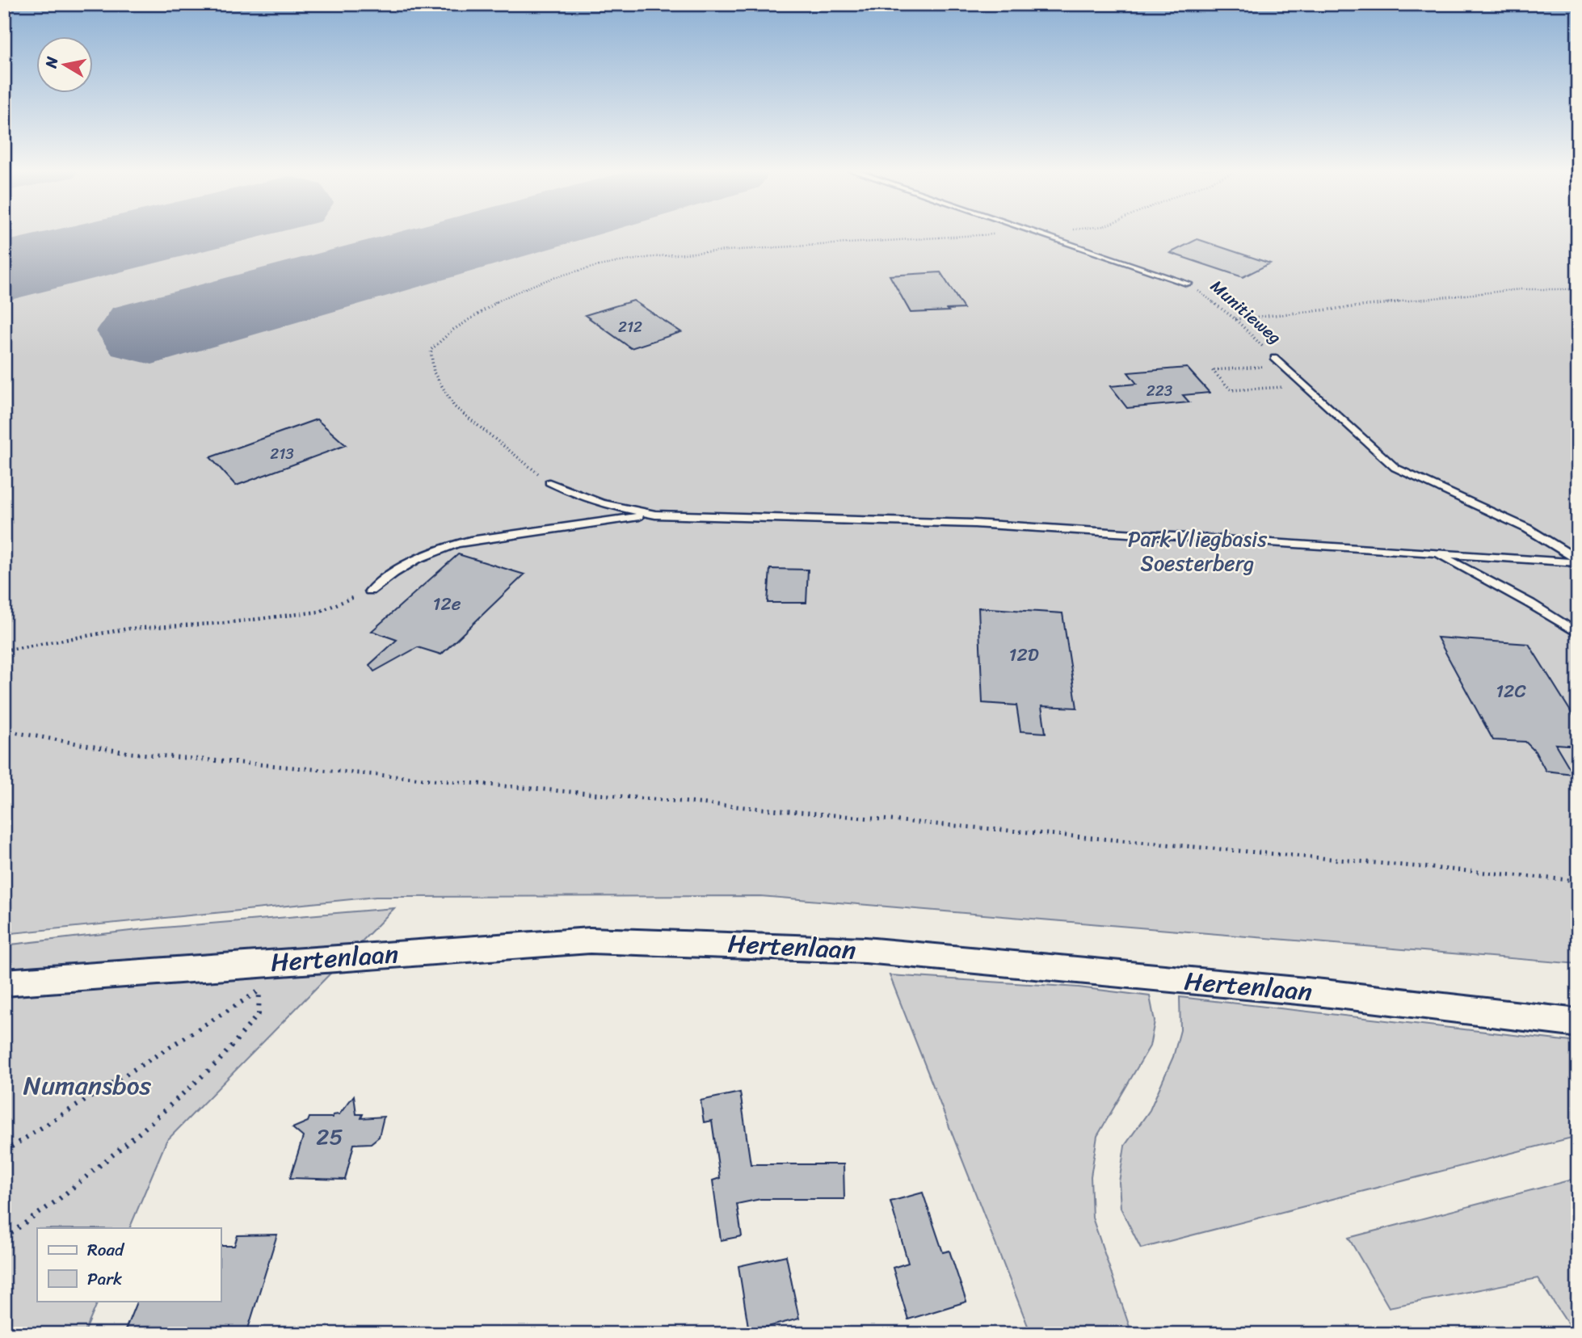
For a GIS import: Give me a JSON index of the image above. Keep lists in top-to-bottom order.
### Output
{
  "streets": {
    "street": ["Hertenlaan"],
    "lane": ["Munitieweg"]
  },
  "parks": ["Park Vliegbasis Soesterberg", "Numansbos"],
  "house_numbers": [
    "212",
    "223",
    "213",
    "12e",
    "12D",
    "12C",
    "25"
  ],
  "legend": ["Road", "Park"],
  "north": "left"
}
